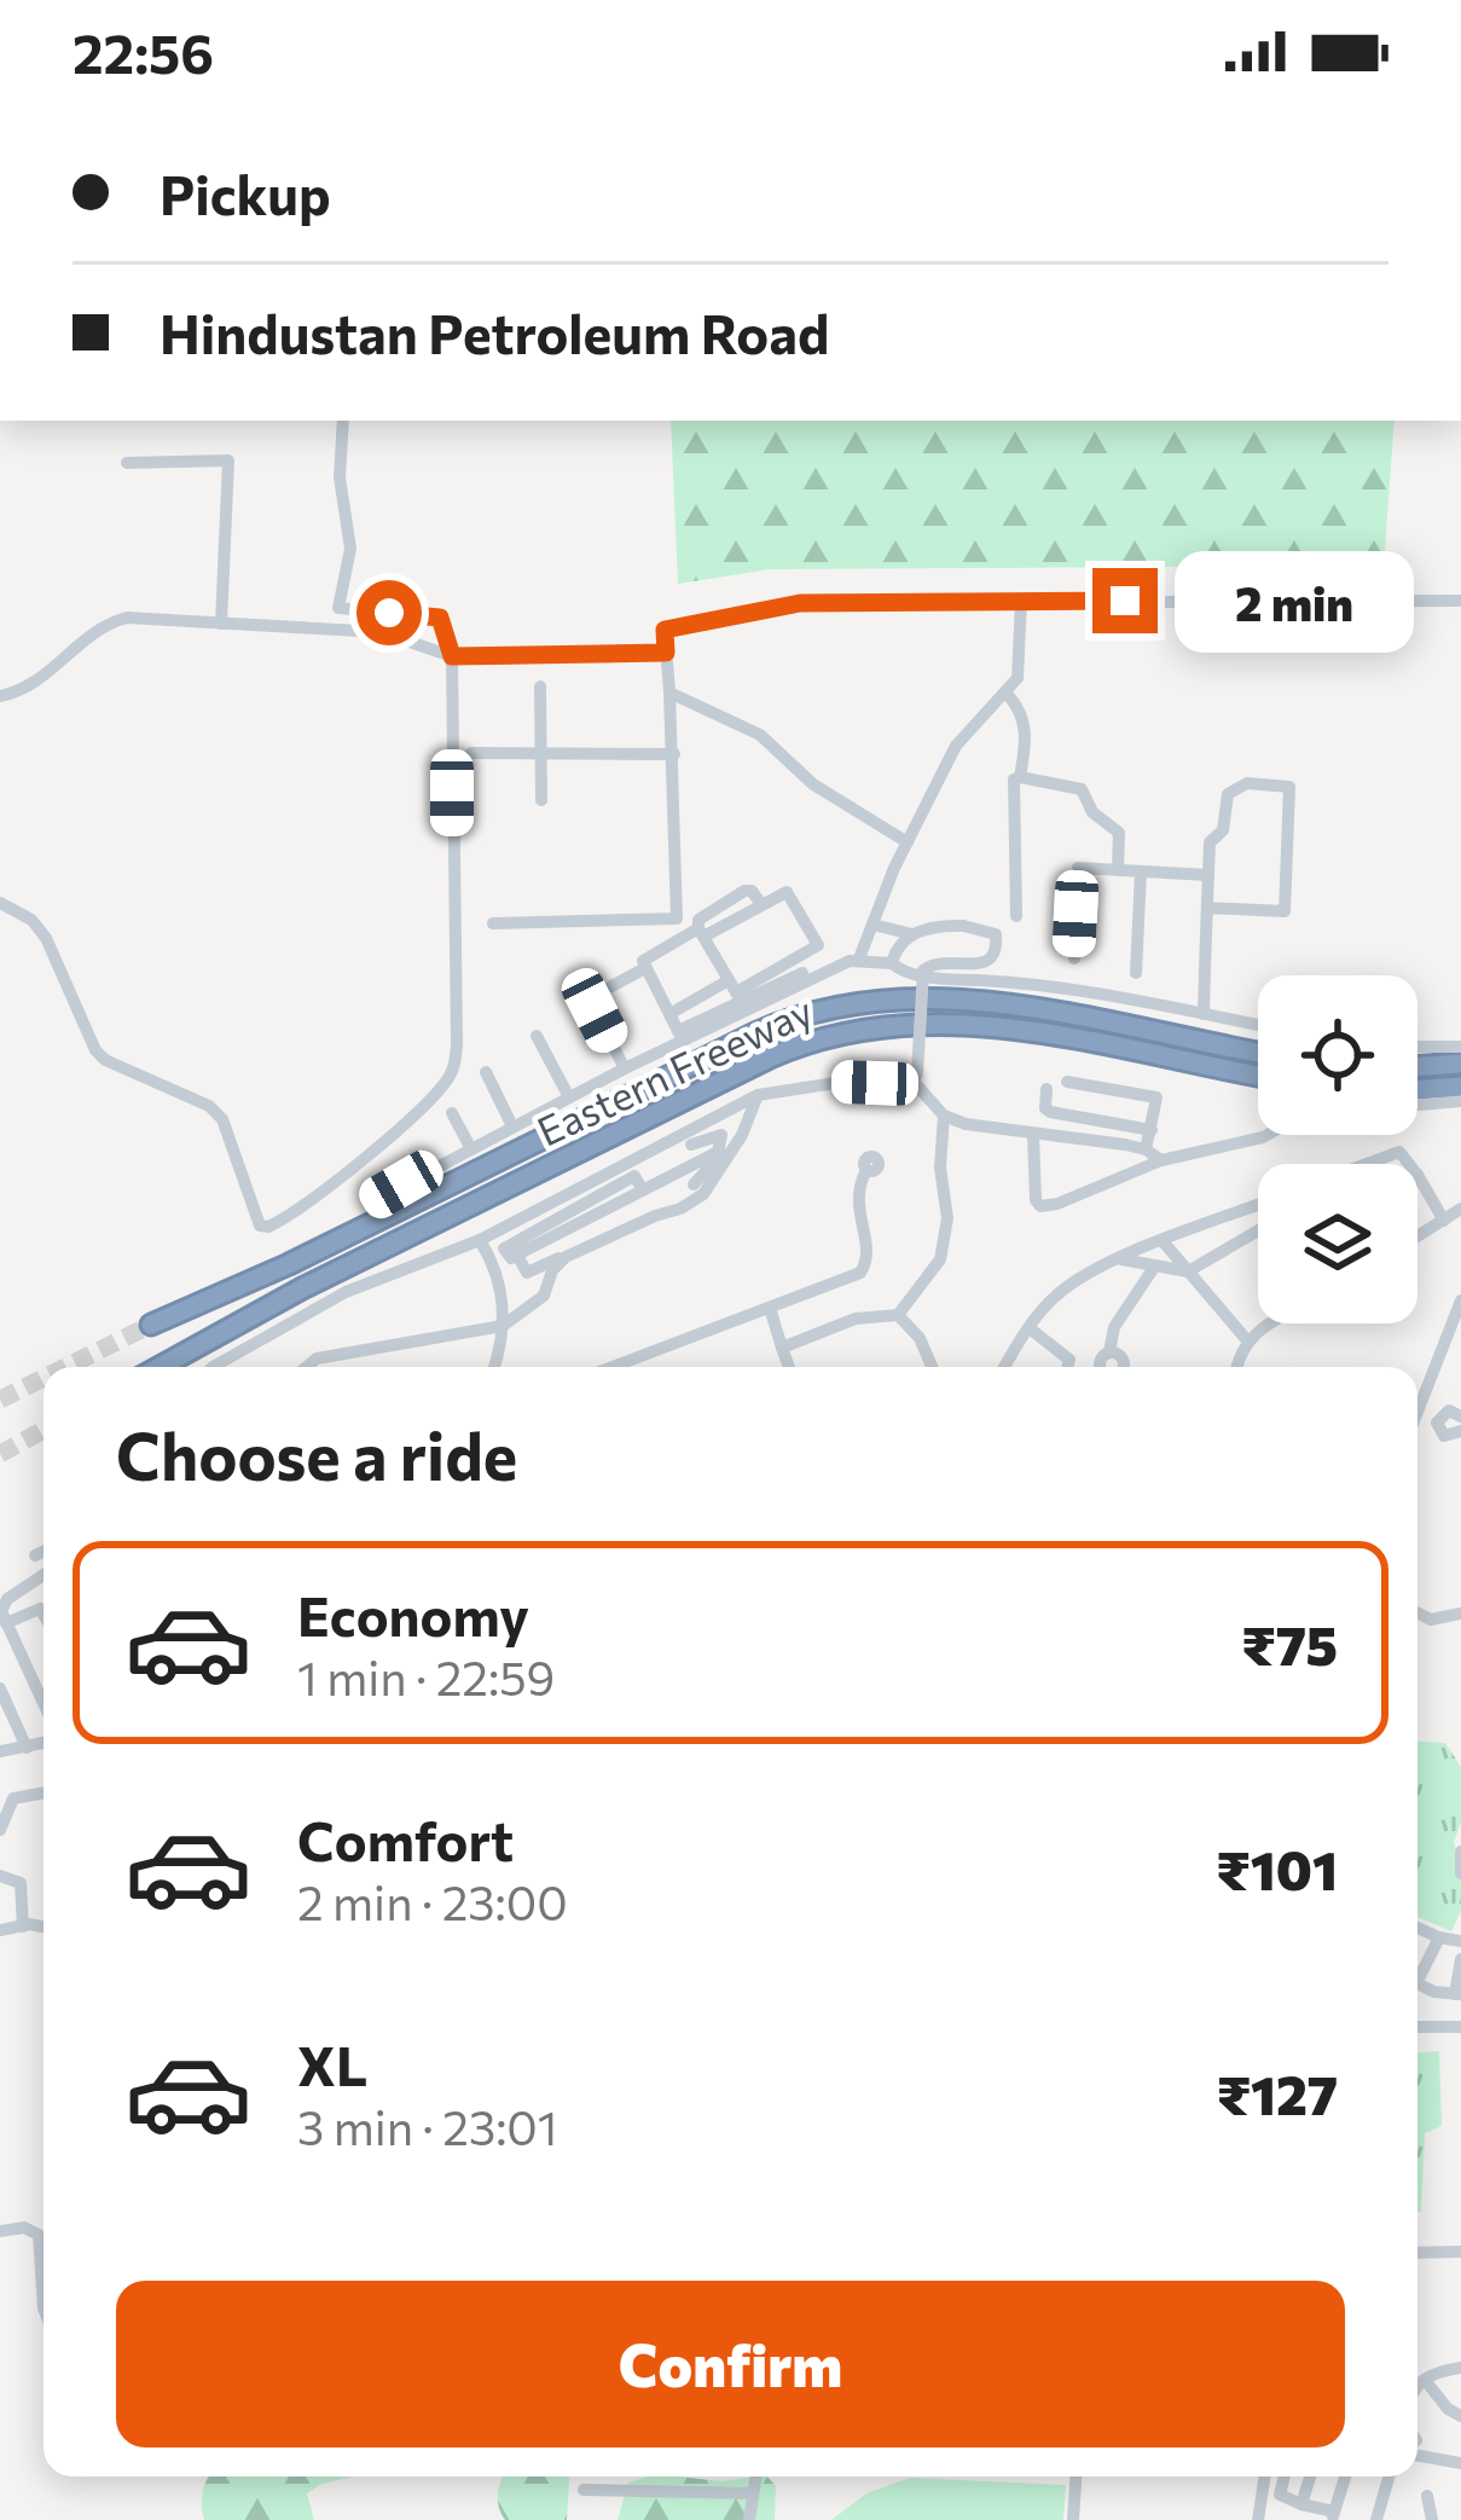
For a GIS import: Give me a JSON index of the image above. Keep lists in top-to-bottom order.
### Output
{
  "streets": {
    "highway": ["Eastern Freeway"]
  },
  "page": {
    "status": "22:56",
    "banner": ["Pickup", "Hindustan Petroleum Road"],
    "bubble": "2 min",
    "heading": "Choose a ride",
    "list": [
      {
        "name": "Economy",
        "note": "1 min · 22:59",
        "value": "₹75"
      },
      {
        "name": "Comfort",
        "note": "2 min · 23:00",
        "value": "₹101"
      },
      {
        "name": "XL",
        "note": "3 min · 23:01",
        "value": "₹127"
      }
    ],
    "buttons": "Confirm"
  }
}
